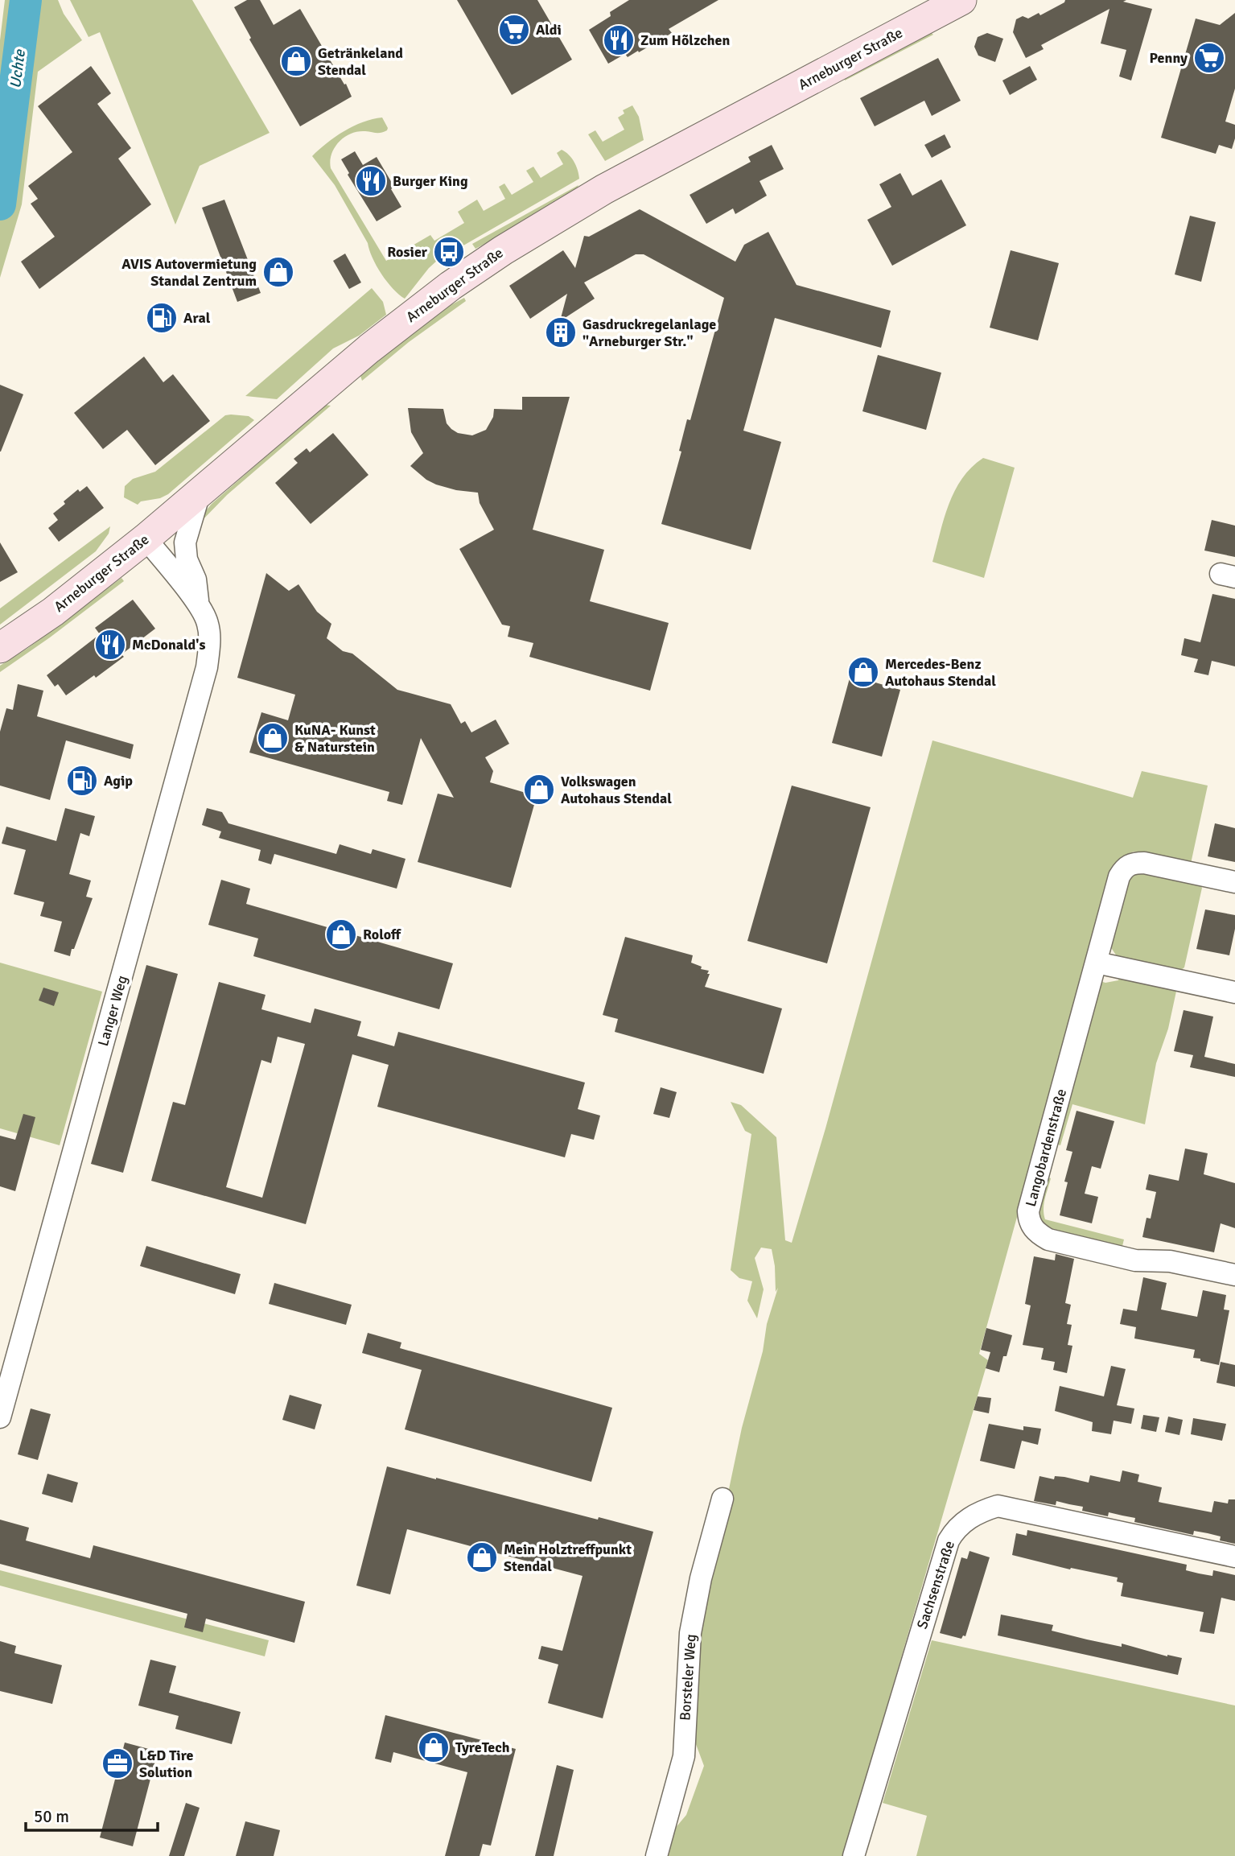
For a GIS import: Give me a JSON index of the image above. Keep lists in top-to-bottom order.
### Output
{
  "streets": {
    "main road": ["Arneburger Straße"],
    "street": [
      "Langer Weg",
      "Langobardenstraße",
      "Sachsenstraße",
      "Borsteler Weg"
    ]
  },
  "crossings": [
    ["Arneburger Straße", "Langer Weg"]
  ],
  "water": ["Uchte"],
  "places": {
    "supermarket": ["Aldi", "Penny"],
    "restaurant": ["Zum Hõlzchen", "Burger King", "McDonald's"],
    "shop": [
      "Getränkeland Stendal",
      "AVIS Autovermietung Standal Zentrum",
      "Mercedes-Benz Autohaus Stendal",
      "KuNA- Kunst & Naturstein",
      "Volkswagen Autohaus Stendal",
      "Roloff",
      "Mein Holztreffpunkt Stendal",
      "TyreTech"
    ],
    "bus stop": ["Rosier"],
    "fuel station": ["Aral", "Agip"],
    "building": ["Gasdruckregelanlage \"Arneburger Str.\""],
    "office": ["L&D Tire Solution"]
  },
  "scale_bar": "50 m"
}
